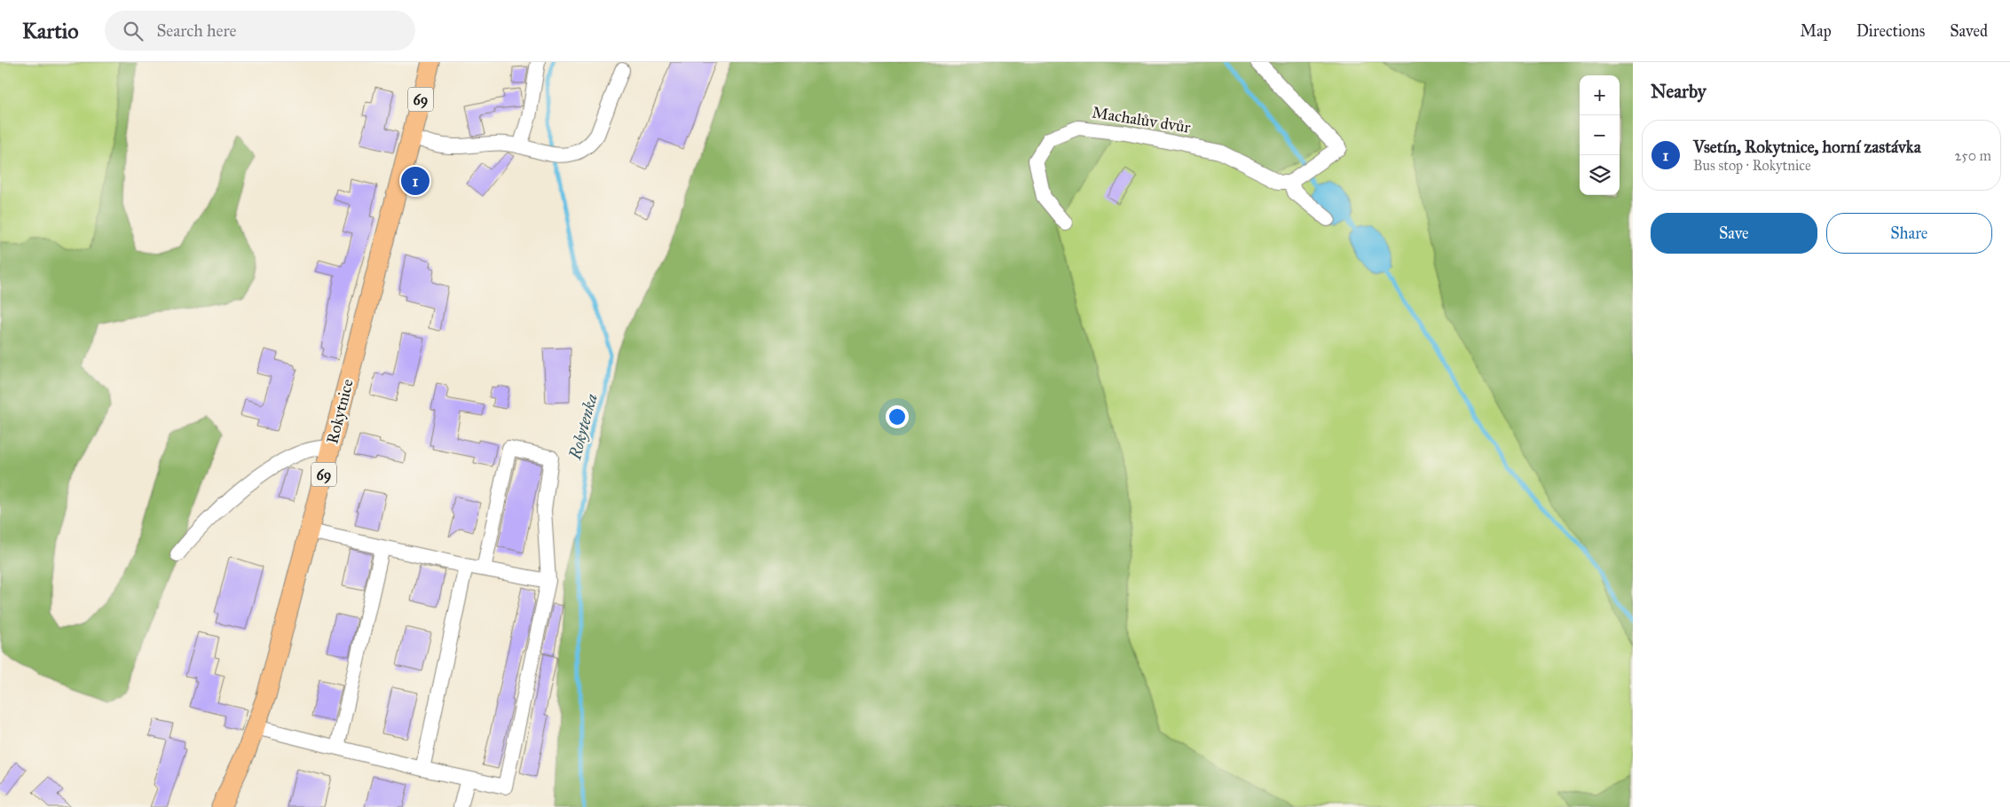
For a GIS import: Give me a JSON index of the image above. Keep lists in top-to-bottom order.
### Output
{
  "streets": {
    "main road": ["69", "Rokytnice"],
    "street": ["Machalův dvůr"]
  },
  "water": ["Rokytenka"],
  "page": {
    "header": "Kartio",
    "search": "Search here",
    "nav": ["Map", "Directions", "Saved"],
    "heading": "Nearby",
    "map_buttons": ["+", "−"],
    "list": [
      {
        "mark": "1",
        "name": "Vsetín, Rokytnice, horní zastávka",
        "note": "Bus stop · Rokytnice",
        "value": "250 m"
      }
    ],
    "pins": "1",
    "buttons": ["Save", "Share"]
  }
}
